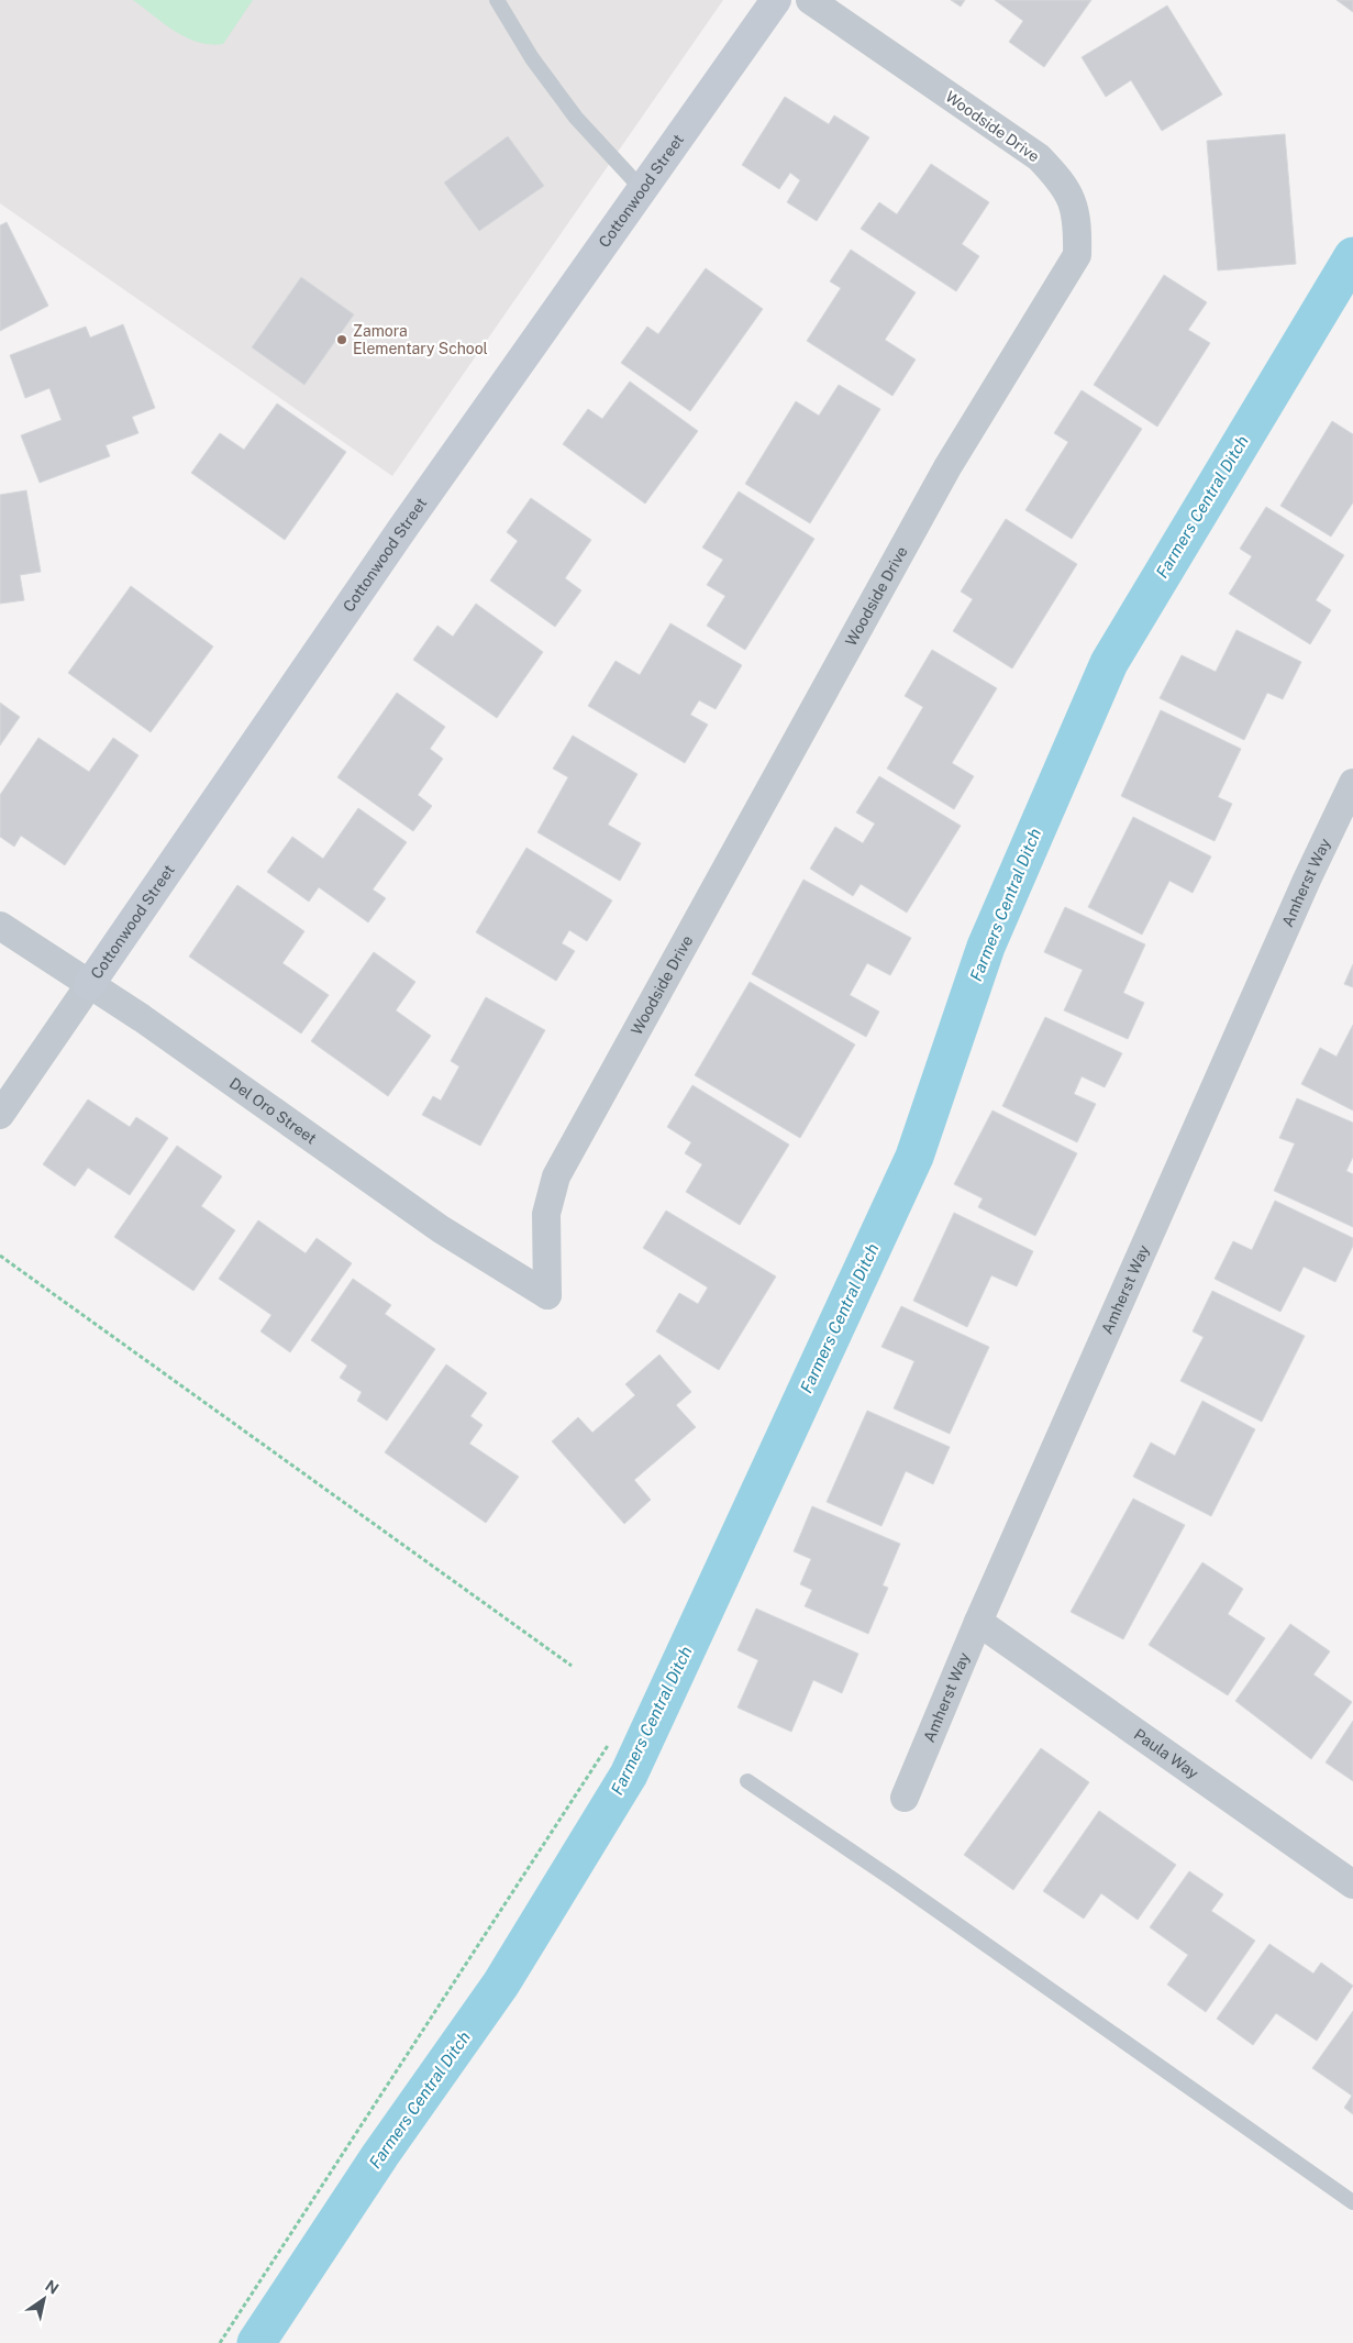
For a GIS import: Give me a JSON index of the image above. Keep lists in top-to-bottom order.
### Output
{
  "streets": {
    "street": [
      "Woodside Drive",
      "Cottonwood Street",
      "Amherst Way",
      "Del Oro Street",
      "Paula Way"
    ]
  },
  "crossings": [
    ["Woodside Drive", "Del Oro Street"],
    ["Cottonwood Street", "Del Oro Street"],
    ["Amherst Way", "Paula Way"]
  ],
  "water": ["Farmers Central Ditch"],
  "places": ["Zamora Elementary School"],
  "north": "top right"
}
